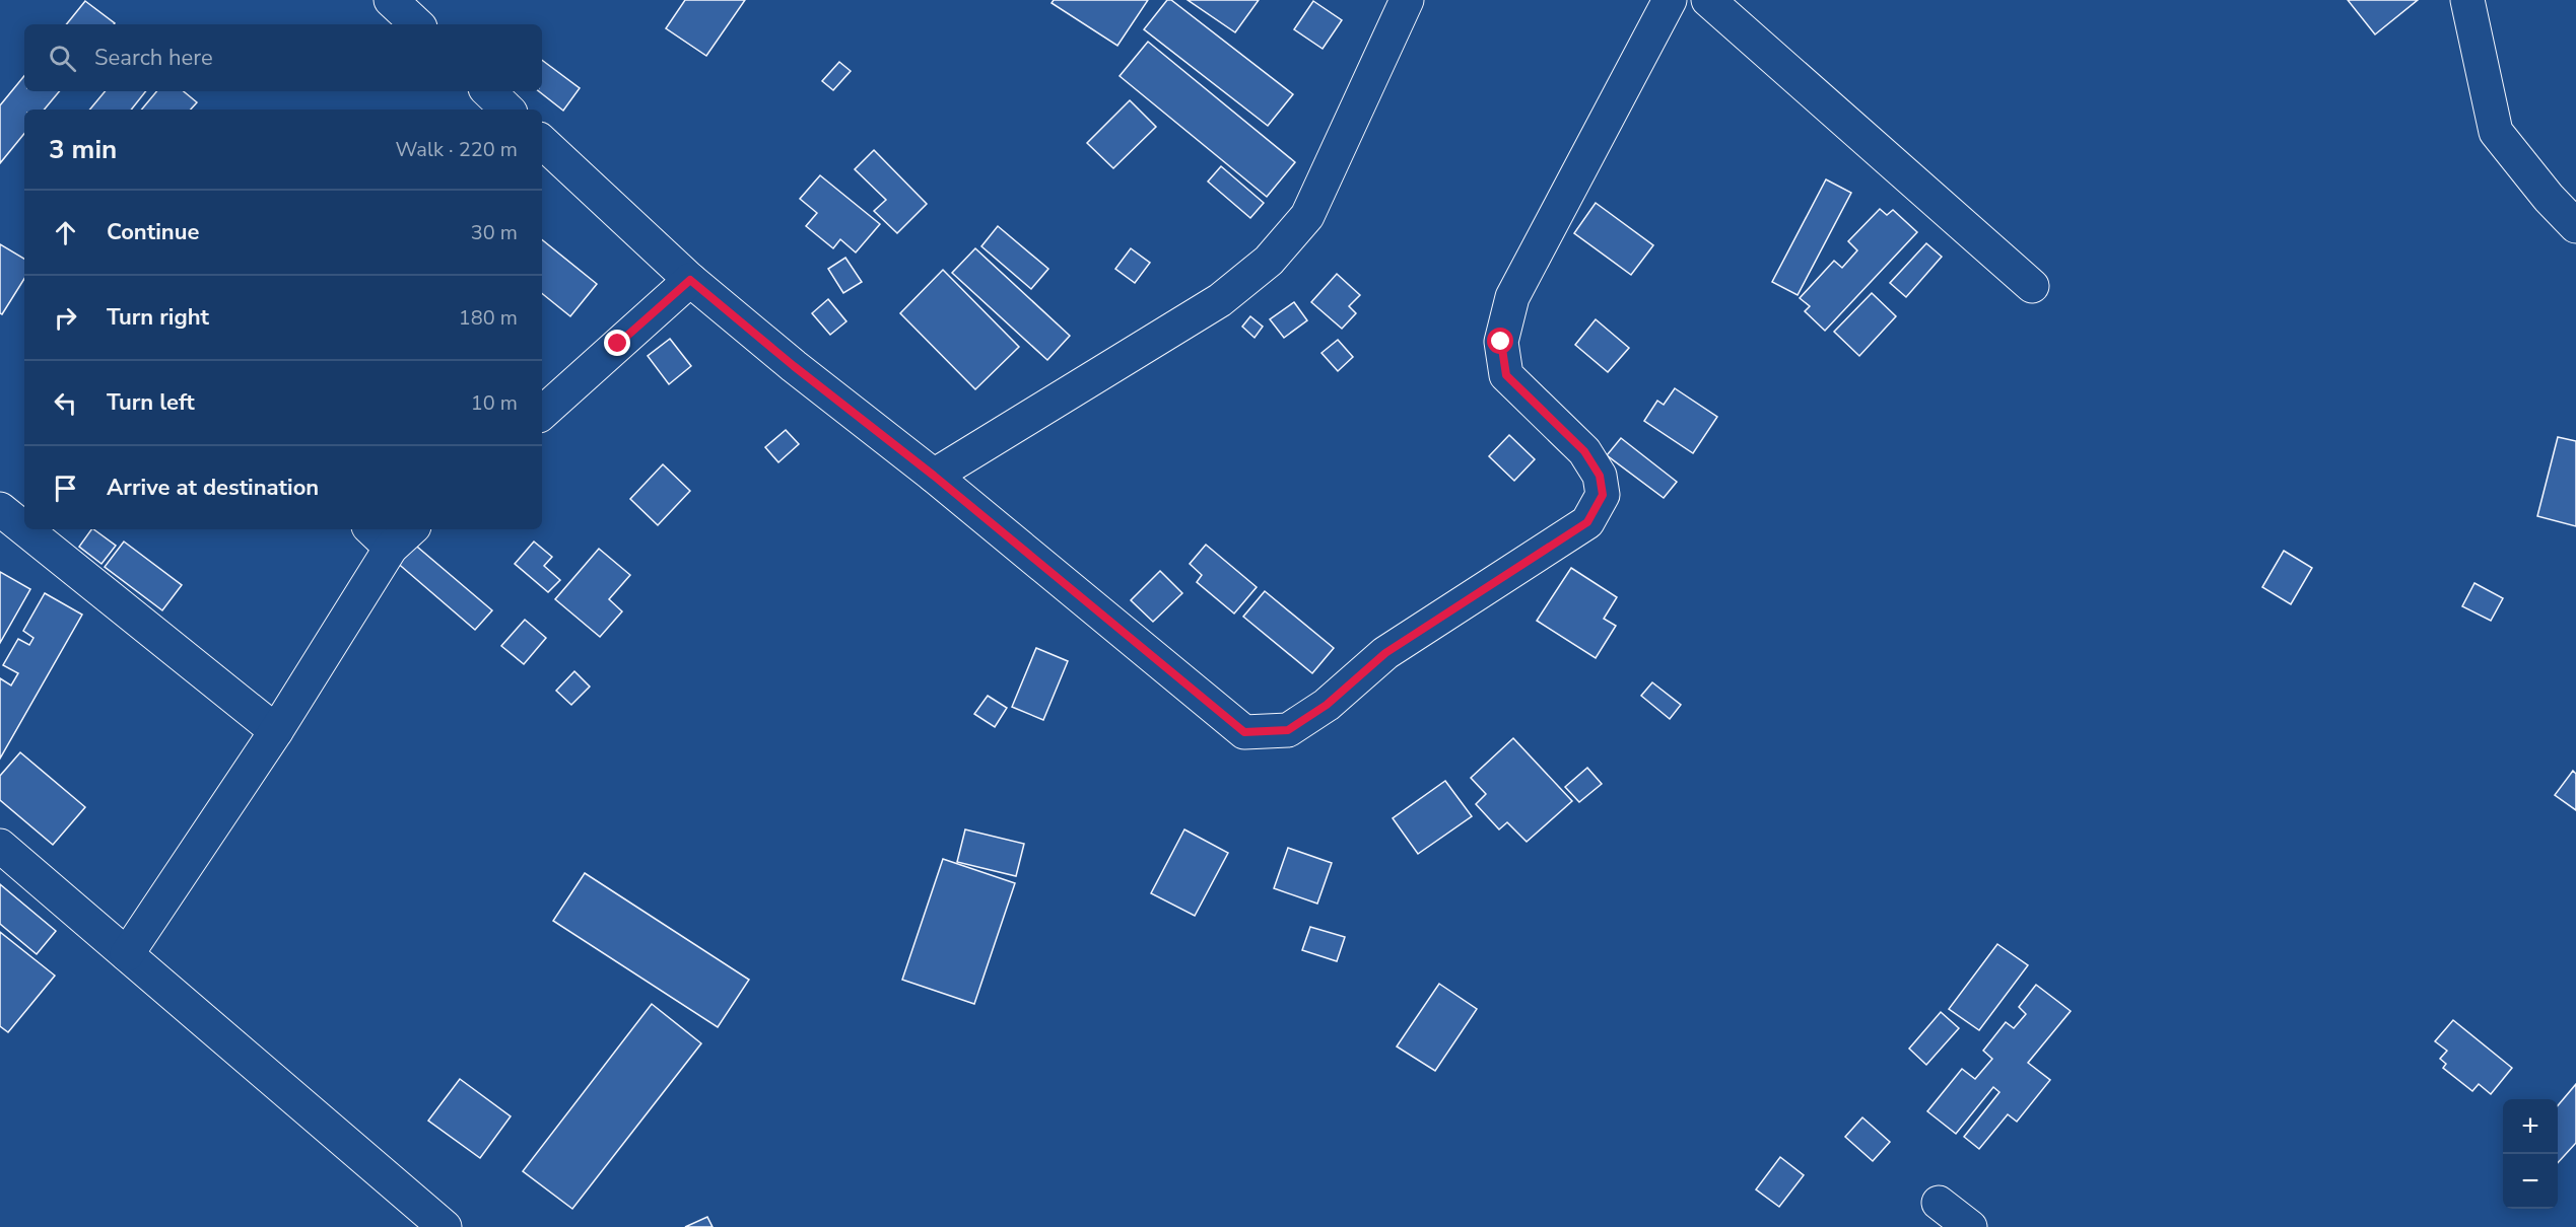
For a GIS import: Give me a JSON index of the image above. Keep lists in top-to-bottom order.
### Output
{
  "page": {
    "search": "Search here",
    "heading": ["3 min", "Walk · 220 m"],
    "list": [
      ["Continue", "30 m"],
      ["Turn right", "180 m"],
      ["Turn left", "10 m"],
      "Arrive at destination"
    ],
    "map_buttons": ["+", "−"]
  }
}
